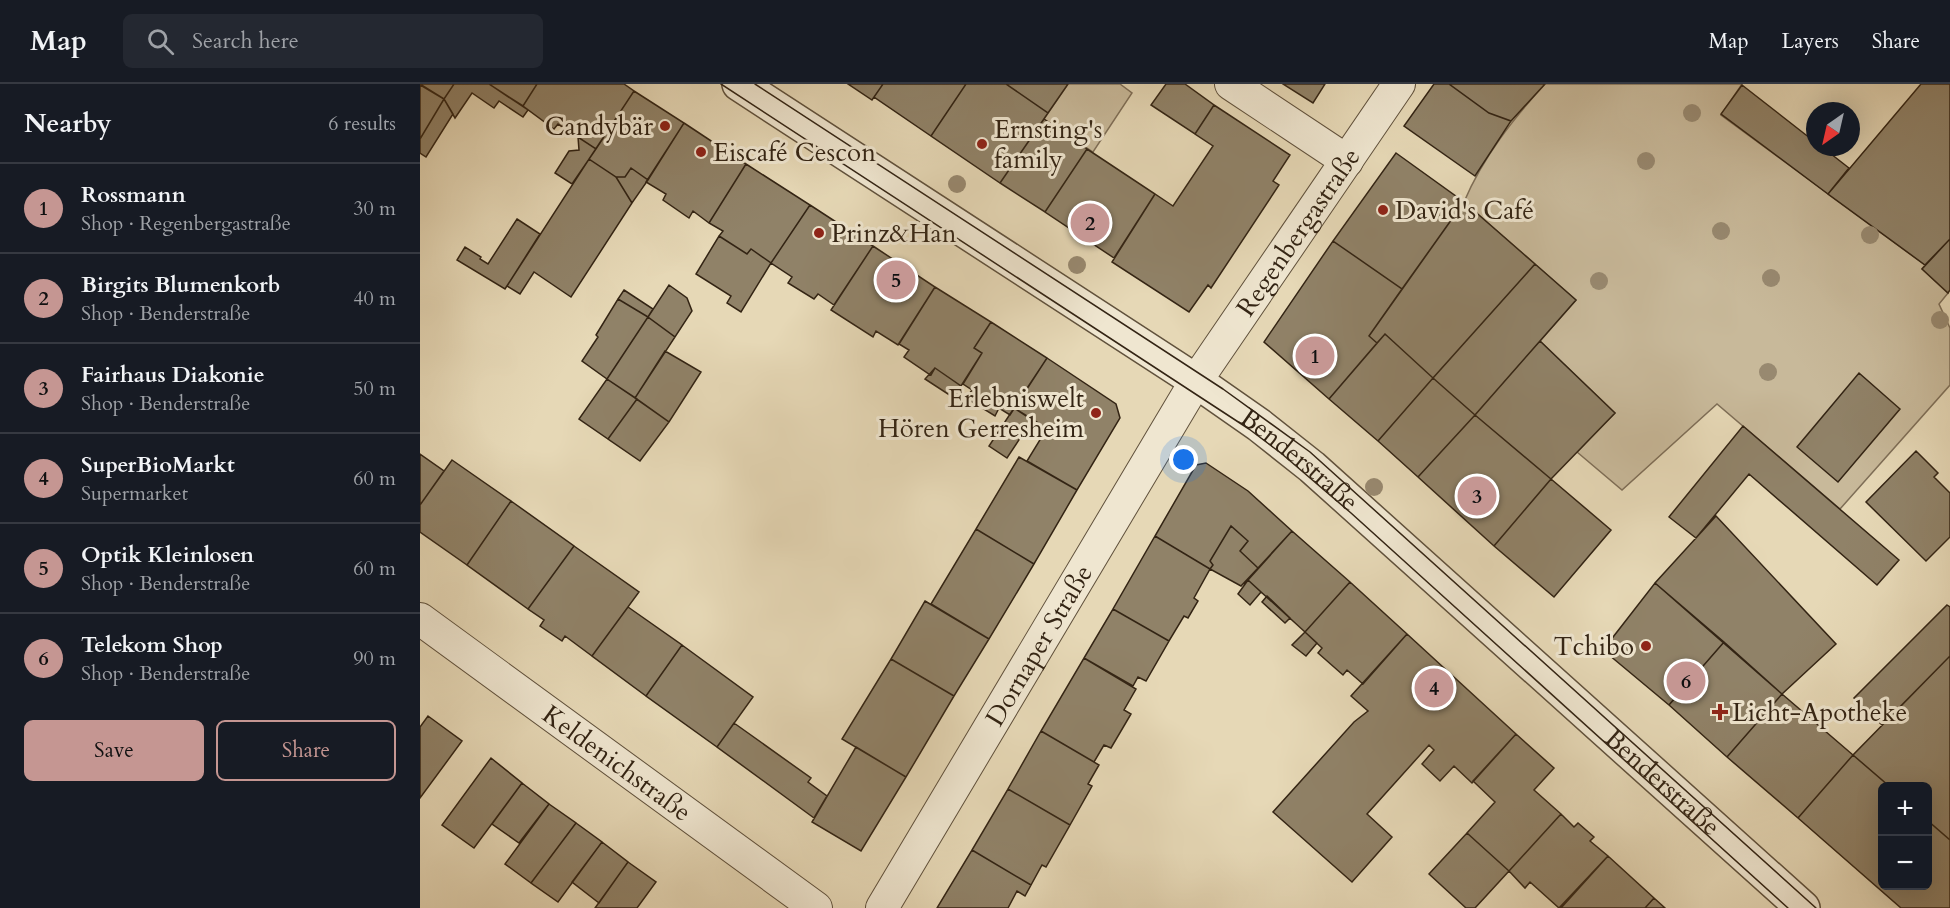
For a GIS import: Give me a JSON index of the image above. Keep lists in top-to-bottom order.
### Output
{
  "streets": {
    "street": [
      "Regenbergastraße",
      "Benderstraße",
      "Dornaper Straße",
      "Keldenichstraße"
    ]
  },
  "crossings": [
    ["Regenbergastraße", "Benderstraße"],
    ["Regenbergastraße", "Dornaper Straße"],
    ["Benderstraße", "Dornaper Straße"]
  ],
  "places": {
    "other": [
      "Candybär",
      "Ernsting's family",
      "Eiscafé Cescon",
      "David's Café",
      "Prinz&Han",
      "Erlebniswelt Hören Gerresheim",
      "Tchibo"
    ],
    "health": ["Licht-Apotheke"]
  },
  "north": "bottom left",
  "page": {
    "header": "Map",
    "search": "Search here",
    "nav": ["Map", "Layers", "Share"],
    "heading": ["Nearby", "6 results"],
    "list": [
      {
        "mark": "1",
        "name": "Rossmann",
        "note": "Shop · Regenbergastraße",
        "value": "30 m"
      },
      {
        "mark": "2",
        "name": "Birgits Blumenkorb",
        "note": "Shop · Benderstraße",
        "value": "40 m"
      },
      {
        "mark": "3",
        "name": "Fairhaus Diakonie",
        "note": "Shop · Benderstraße",
        "value": "50 m"
      },
      {
        "mark": "4",
        "name": "SuperBioMarkt",
        "note": "Supermarket",
        "value": "60 m"
      },
      {
        "mark": "5",
        "name": "Optik Kleinlosen",
        "note": "Shop · Benderstraße",
        "value": "60 m"
      },
      {
        "mark": "6",
        "name": "Telekom Shop",
        "note": "Shop · Benderstraße",
        "value": "90 m"
      }
    ],
    "pins": [
      "2",
      "5",
      "1",
      "3",
      "6",
      "4"
    ],
    "buttons": ["Save", "Share"],
    "map_buttons": ["+", "−"]
  }
}
